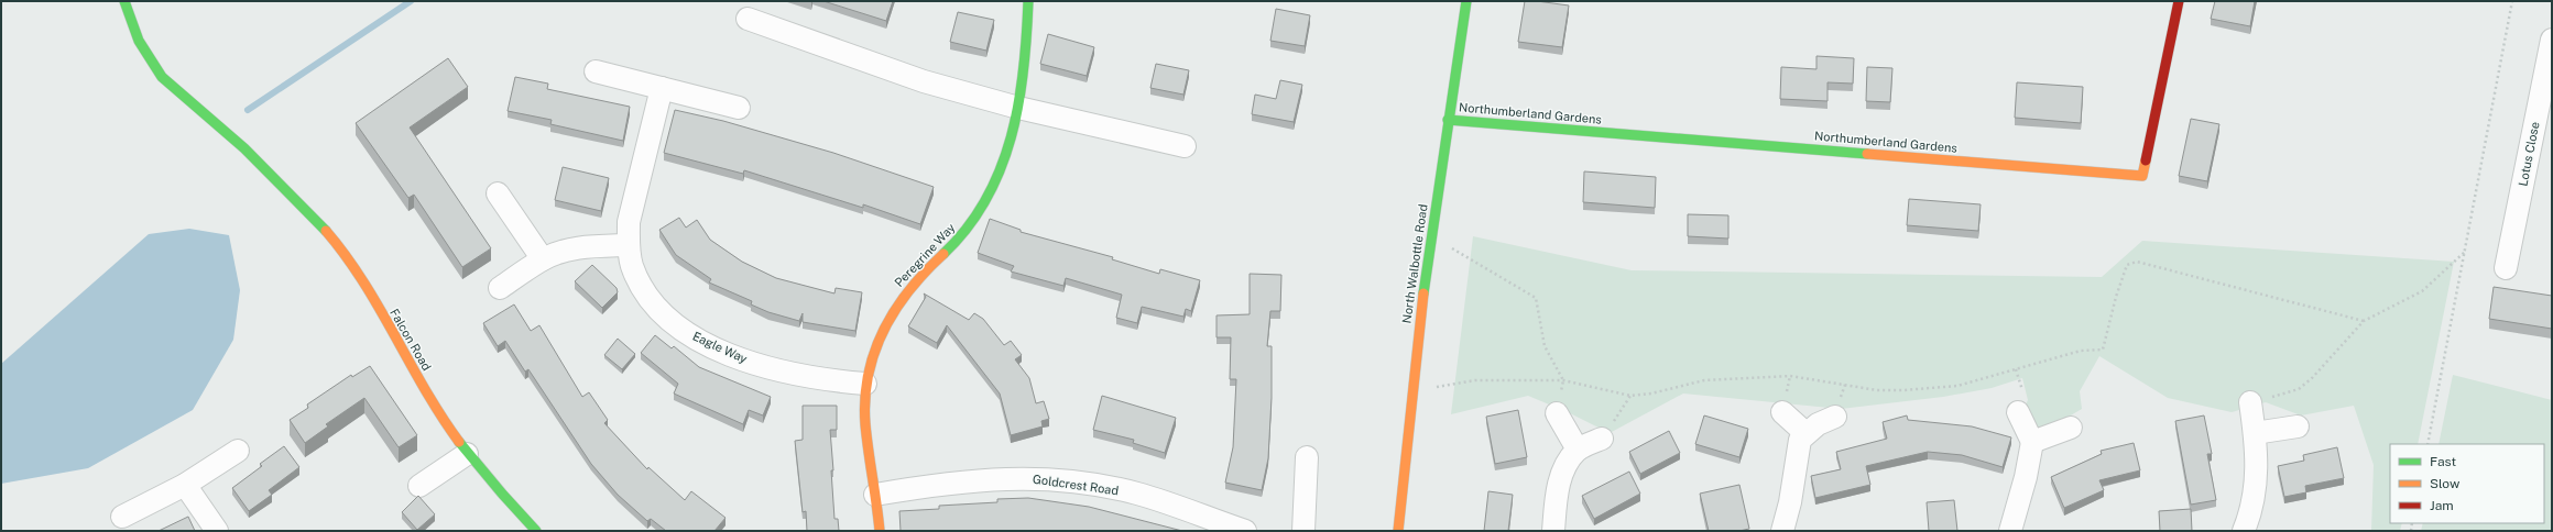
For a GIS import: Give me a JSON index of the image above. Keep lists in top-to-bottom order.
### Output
{
  "streets": {
    "street": [
      "Northumberland Gardens",
      "Lotus Close",
      "Peregrine Way",
      "North Walbottle Road",
      "Falcon Road",
      "Eagle Way",
      "Goldcrest Road"
    ]
  },
  "crossings": [
    ["Northumberland Gardens", "North Walbottle Road"],
    ["Peregrine Way", "Eagle Way"],
    ["Peregrine Way", "Goldcrest Road"]
  ],
  "legend": ["Fast", "Slow", "Jam"]
}
